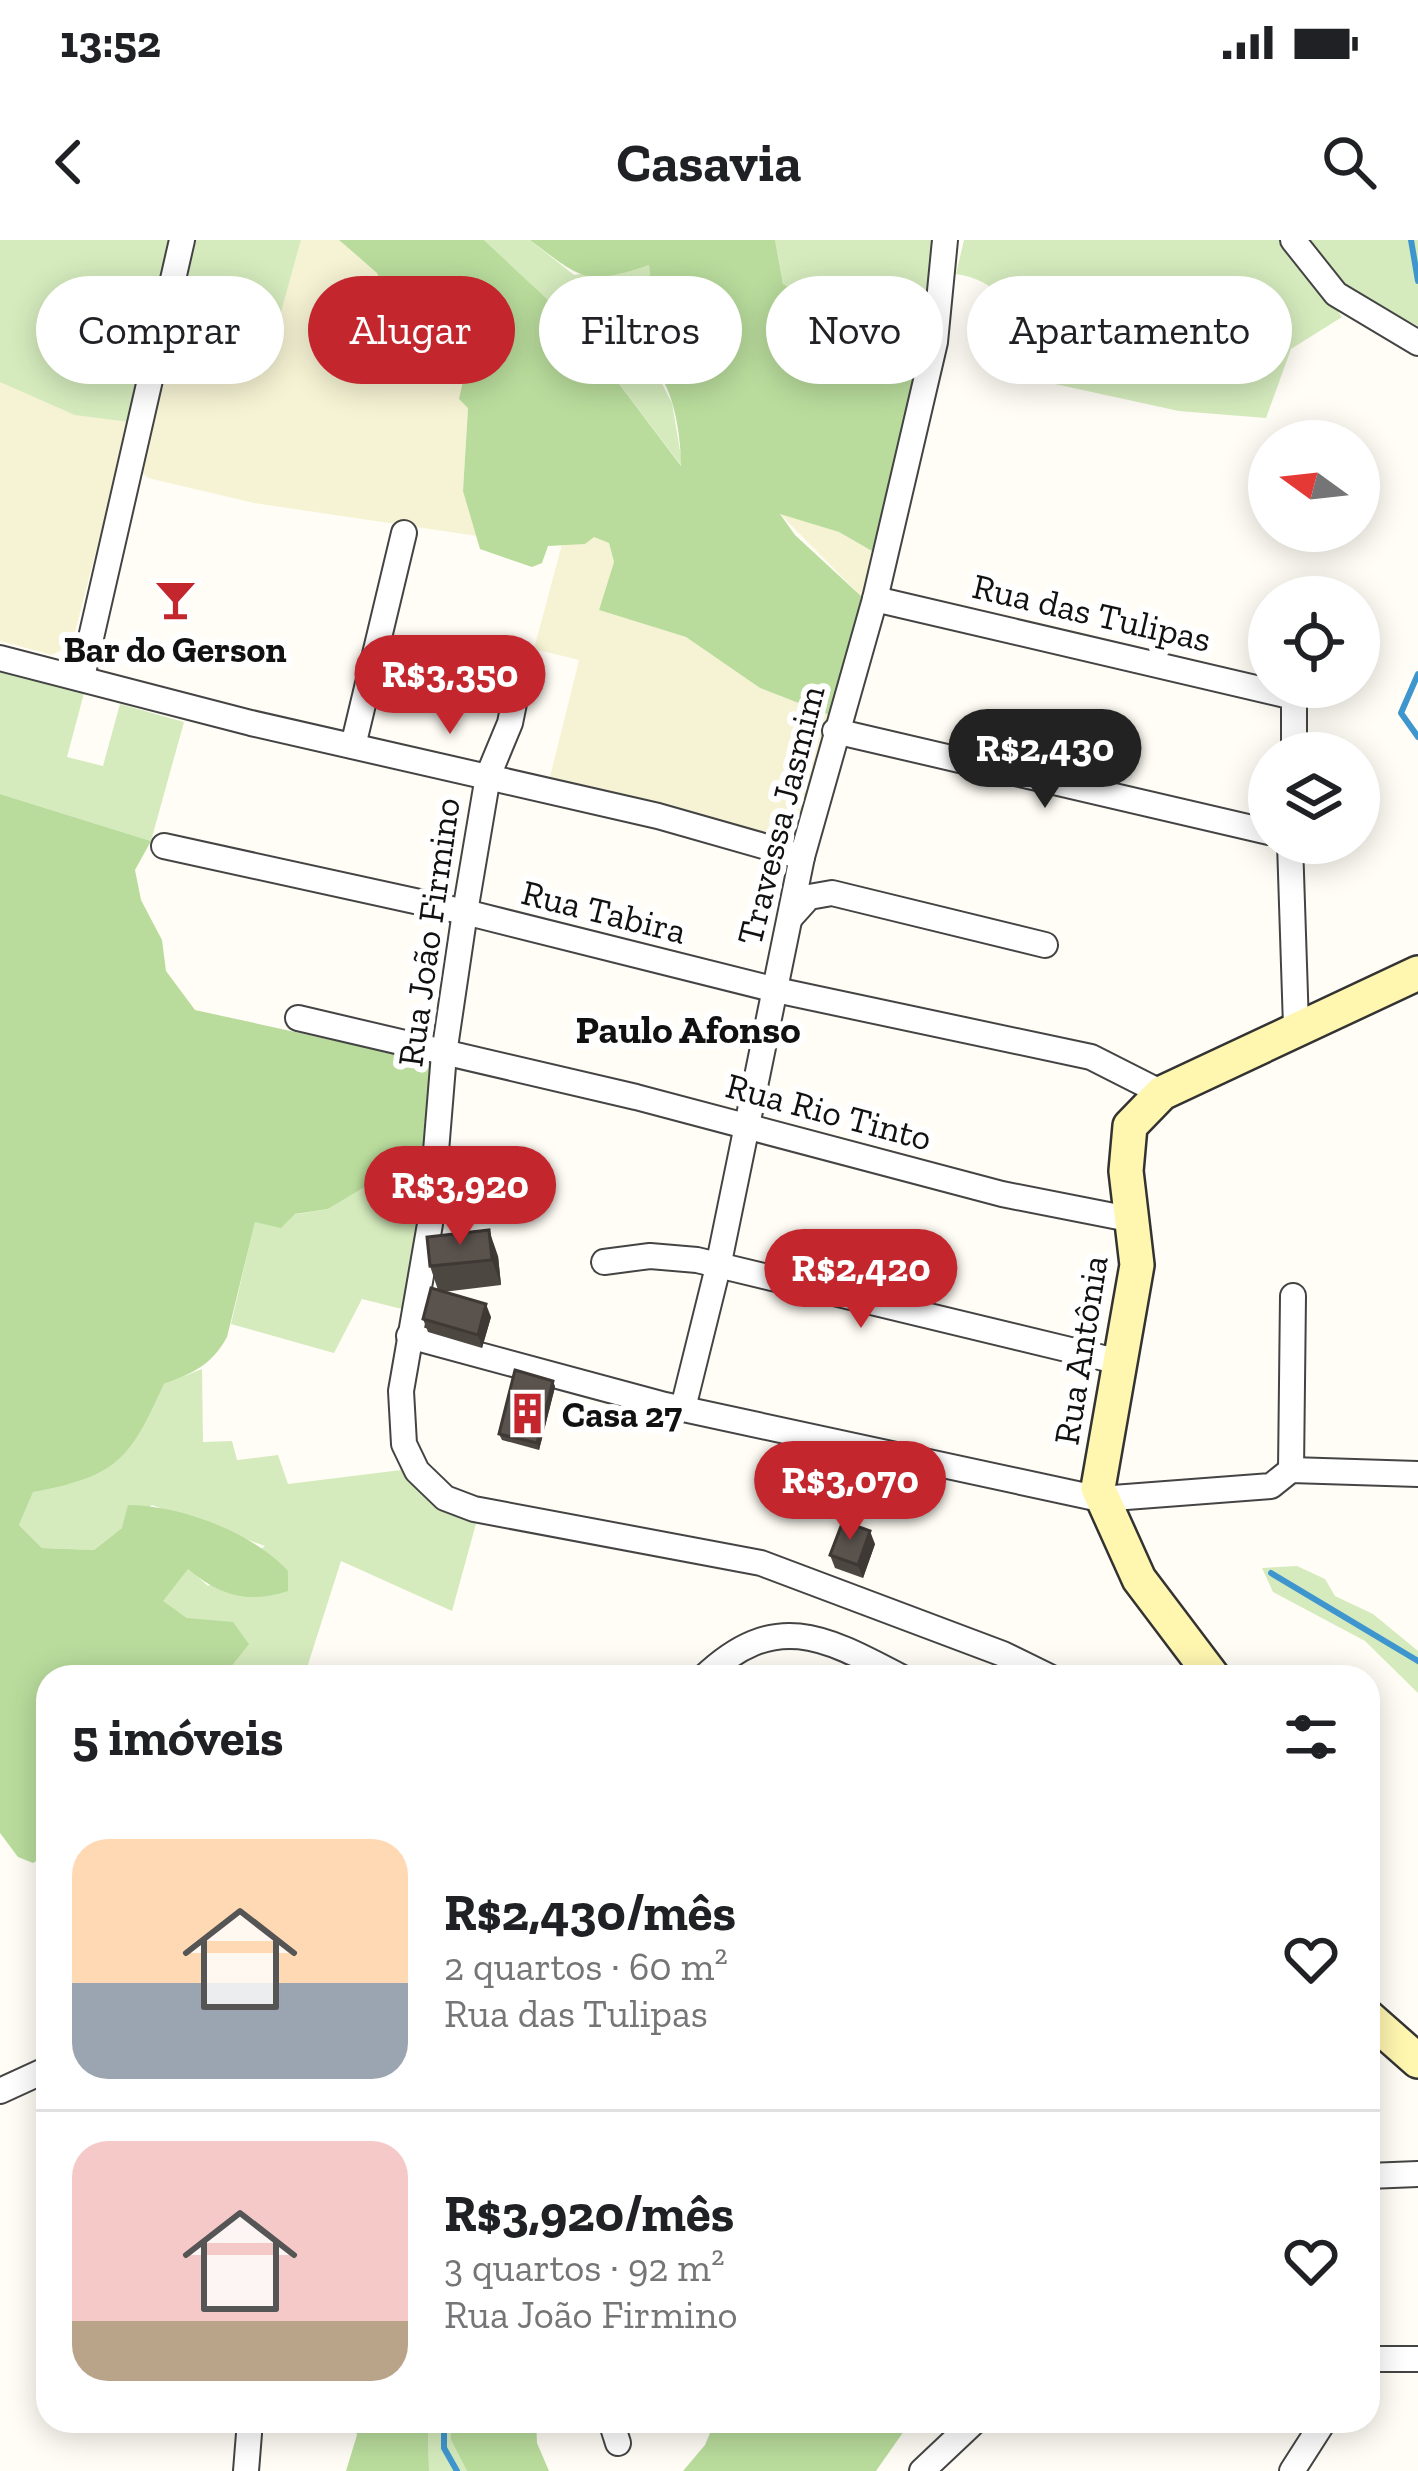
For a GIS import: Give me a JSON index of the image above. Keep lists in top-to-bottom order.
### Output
{
  "streets": {
    "street": [
      "Rua das Tulipas",
      "Travessa Jasmim",
      "Rua Tabira",
      "Rua João Firmino",
      "Rua Rio Tinto",
      "Rua Antônia"
    ]
  },
  "crossings": [
    ["Rua das Tulipas", "Travessa Jasmim"],
    ["Travessa Jasmim", "Rua Tabira"],
    ["Travessa Jasmim", "Rua Rio Tinto"],
    ["Rua Tabira", "Rua João Firmino"],
    ["Rua Tabira", "Rua Antônia"],
    ["Rua João Firmino", "Rua Rio Tinto"],
    ["Rua Rio Tinto", "Rua Antônia"]
  ],
  "districts": ["Paulo Afonso"],
  "places": {
    "bar": ["Bar do Gerson"],
    "building": ["Casa 27"]
  },
  "north": "left",
  "page": {
    "status": "13:52",
    "header": "Casavia",
    "chip": [
      "Comprar",
      "Alugar",
      "Filtros",
      "Novo",
      "Apartamento"
    ],
    "price": [
      "R$3,350",
      "R$2,430",
      "R$3,920",
      "R$2,420",
      "R$3,070"
    ],
    "heading": "5 imóveis",
    "list": [
      {
        "name": "R$2,430/mês",
        "note": "2 quartos · 60 m² · Rua das Tulipas"
      },
      {
        "name": "R$3,920/mês",
        "note": "3 quartos · 92 m² · Rua João Firmino"
      }
    ]
  }
}
